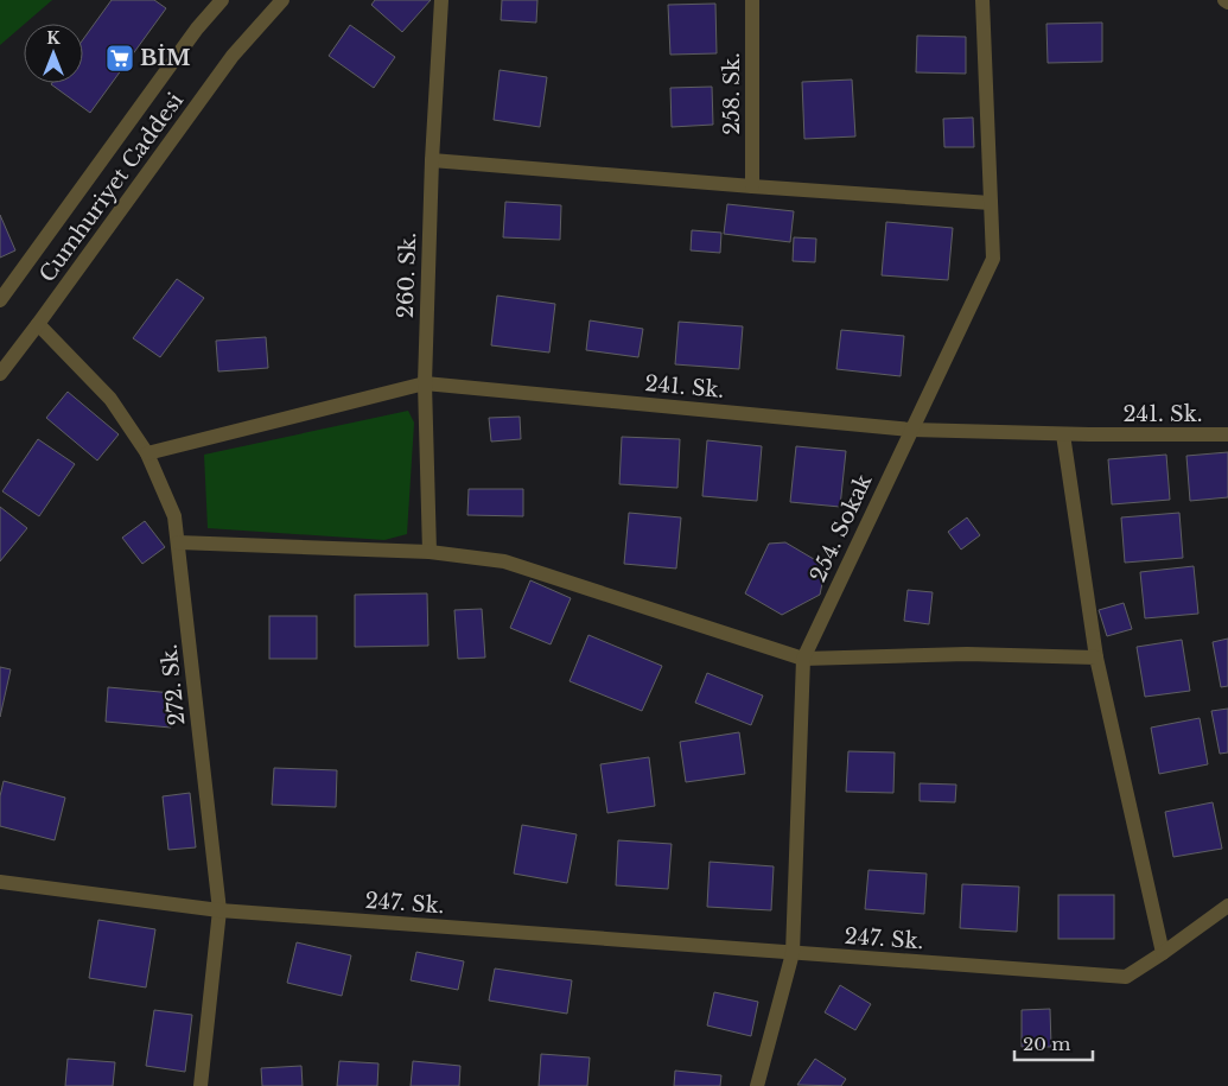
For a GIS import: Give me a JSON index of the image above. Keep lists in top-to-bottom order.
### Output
{
  "streets": {
    "street": [
      "258. Sk.",
      "Cumhuriyet Caddesi",
      "260. Sk.",
      "241. Sk.",
      "254. Sokak",
      "272. Sk.",
      "247. Sk."
    ]
  },
  "crossings": [
    ["Cumhuriyet Caddesi", "272. Sk."],
    ["260. Sk.", "241. Sk."],
    ["241. Sk.", "254. Sokak"],
    ["241. Sk.", "272. Sk."],
    ["254. Sokak", "247. Sk."],
    ["272. Sk.", "247. Sk."]
  ],
  "places": {
    "supermarket": ["BİM"]
  },
  "scale_bar": "20 m",
  "north": "top"
}
